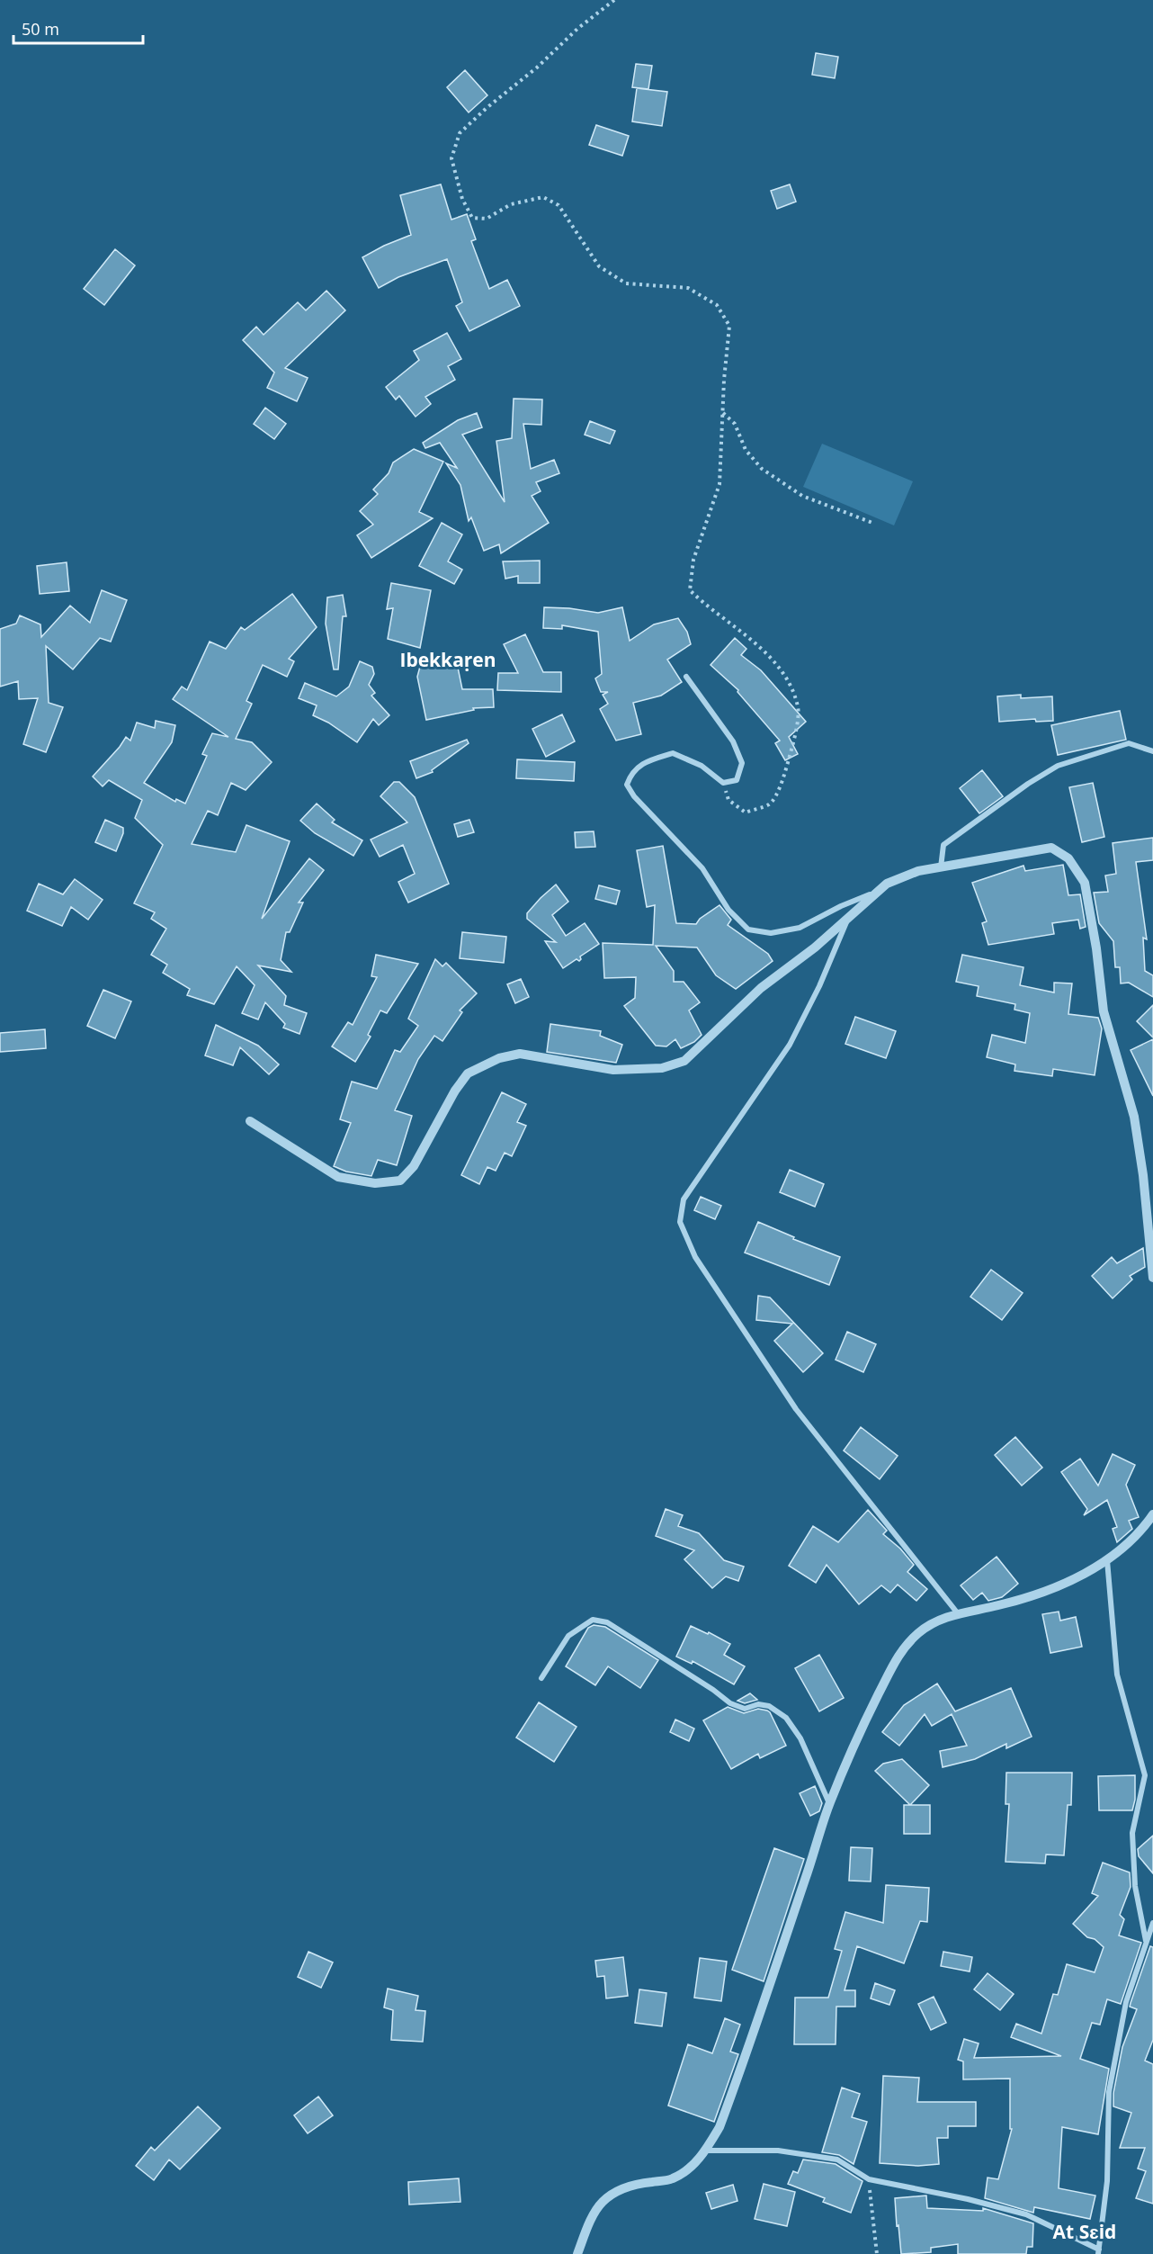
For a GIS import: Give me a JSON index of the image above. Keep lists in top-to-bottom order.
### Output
{
  "districts": ["Ibekkaṛen", "At Sɛid"],
  "scale_bar": "50 m"
}
